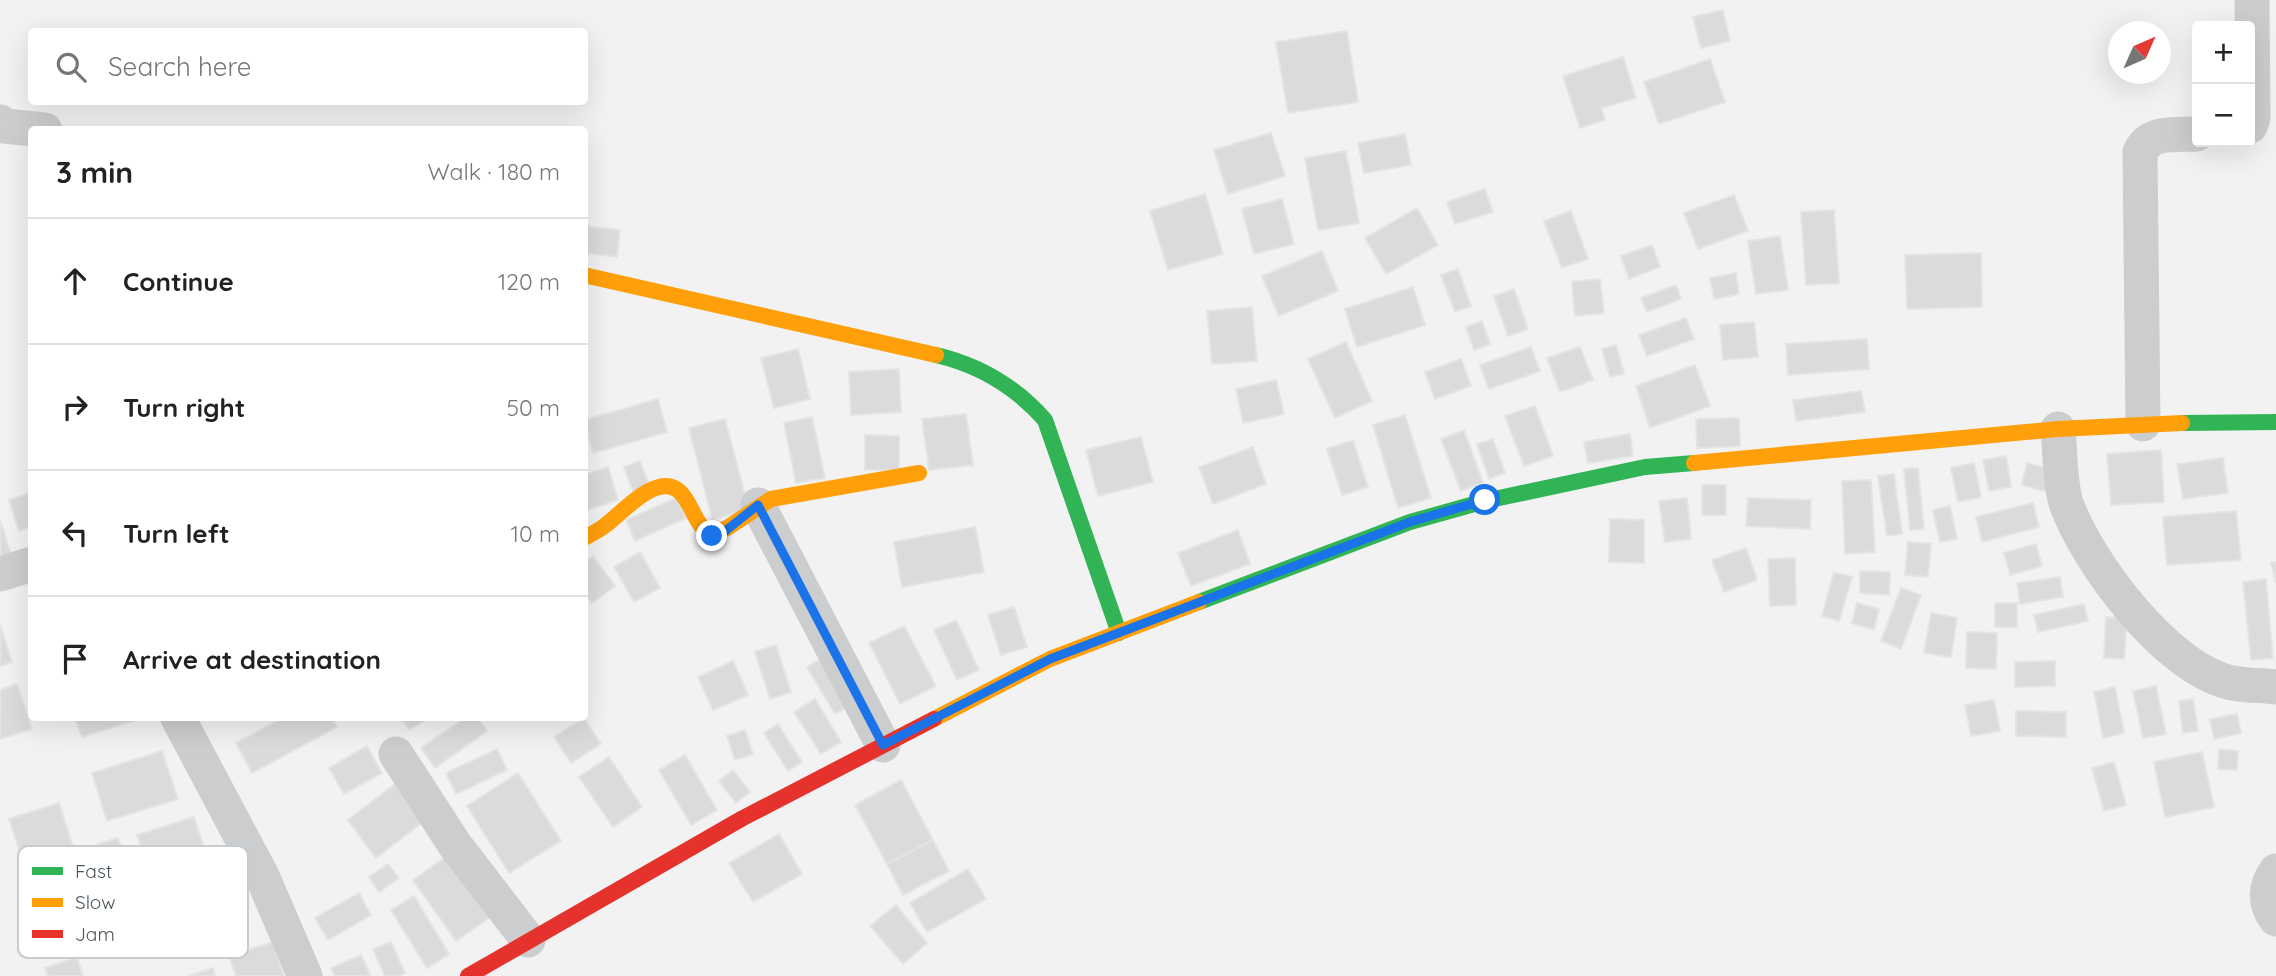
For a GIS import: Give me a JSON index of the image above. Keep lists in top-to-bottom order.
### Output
{
  "legend": ["Fast", "Slow", "Jam"],
  "north": "top right",
  "page": {
    "map_buttons": ["+", "−"],
    "search": "Search here",
    "heading": ["3 min", "Walk · 180 m"],
    "list": [
      ["Continue", "120 m"],
      ["Turn right", "50 m"],
      ["Turn left", "10 m"],
      "Arrive at destination"
    ]
  }
}
